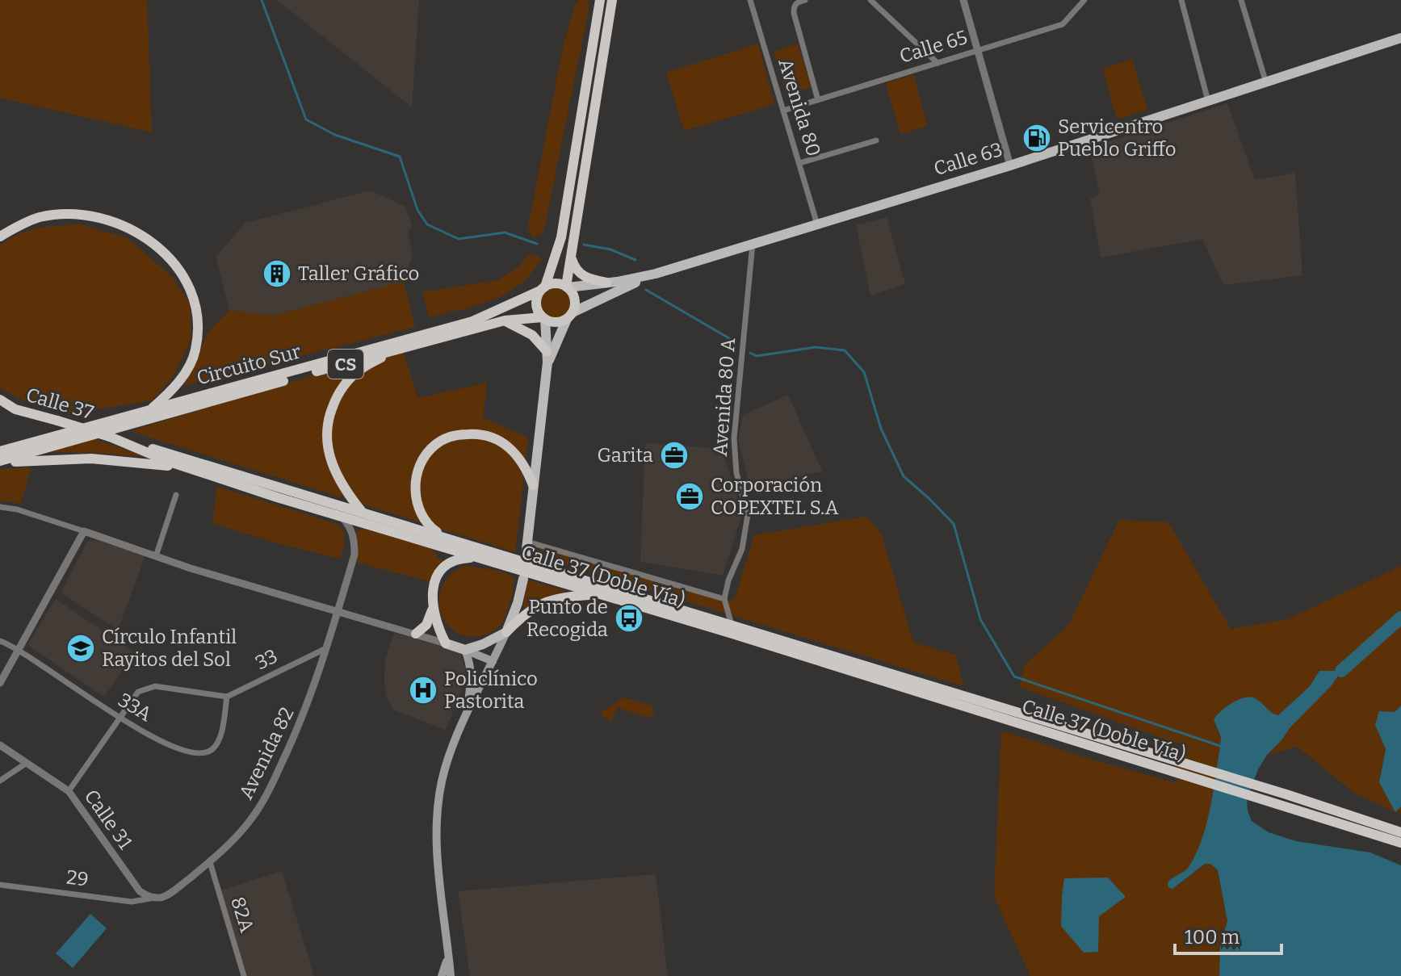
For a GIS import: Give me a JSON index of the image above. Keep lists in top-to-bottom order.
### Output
{
  "streets": {
    "highway": [
      "CS",
      "Circuito Sur",
      "Calle 37",
      "Calle 37 (Doble Vía)"
    ],
    "main road": ["Calle 63"],
    "street": [
      "Calle 65",
      "Avenida 80",
      "Avenida 80 A",
      "33",
      "33A",
      "Avenida 82",
      "Calle 31",
      "29",
      "82A"
    ]
  },
  "crossings": [
    ["Calle 65", "Avenida 80"],
    ["Avenida 80", "Calle 63"],
    ["Calle 63", "CS"],
    ["Calle 63", "Circuito Sur"],
    ["Calle 63", "Avenida 80 A"],
    ["CS", "Circuito Sur"],
    ["Calle 37", "Calle 37 (Doble Vía)"],
    ["Calle 37 (Doble Vía)", "Avenida 82"],
    ["33", "33A"],
    ["33", "Avenida 82"],
    ["Avenida 82", "Calle 31"],
    ["Avenida 82", "29"],
    ["Avenida 82", "82A"],
    ["Calle 31", "29"]
  ],
  "places": {
    "fuel station": ["Servicentro Pueblo Griffo"],
    "building": ["Taller Gráfico"],
    "office": ["Garita", "Corporación COPEXTEL S.A"],
    "bus stop": ["Punto de Recogida"],
    "school or university": ["Círculo Infantil Rayitos del Sol"],
    "hospital": ["Policlínico Pastorita"]
  },
  "scale_bar": "100 m"
}
